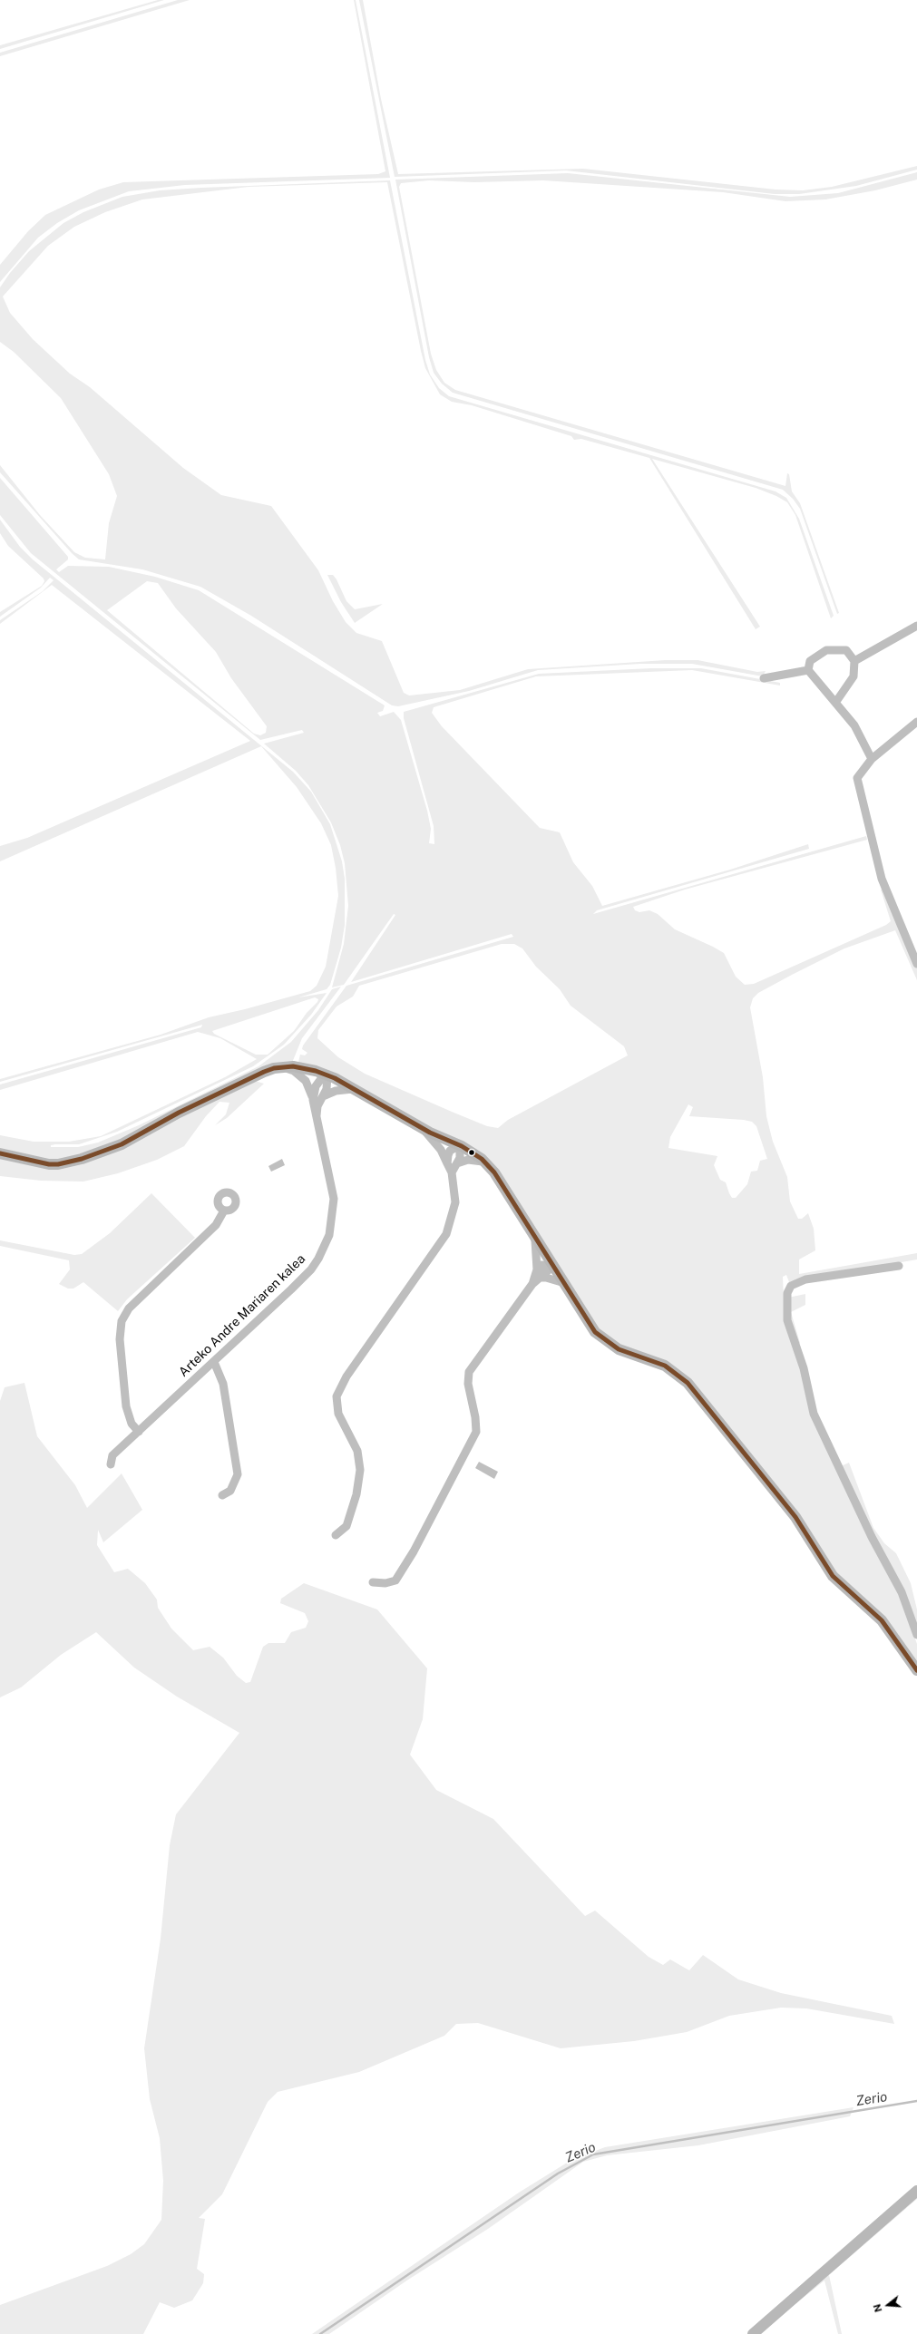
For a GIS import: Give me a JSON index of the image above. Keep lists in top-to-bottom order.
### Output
{
  "streets": {
    "street": ["Arteko Andre Mariaren kalea"]
  },
  "water": ["Zerio"],
  "north": "left"
}
